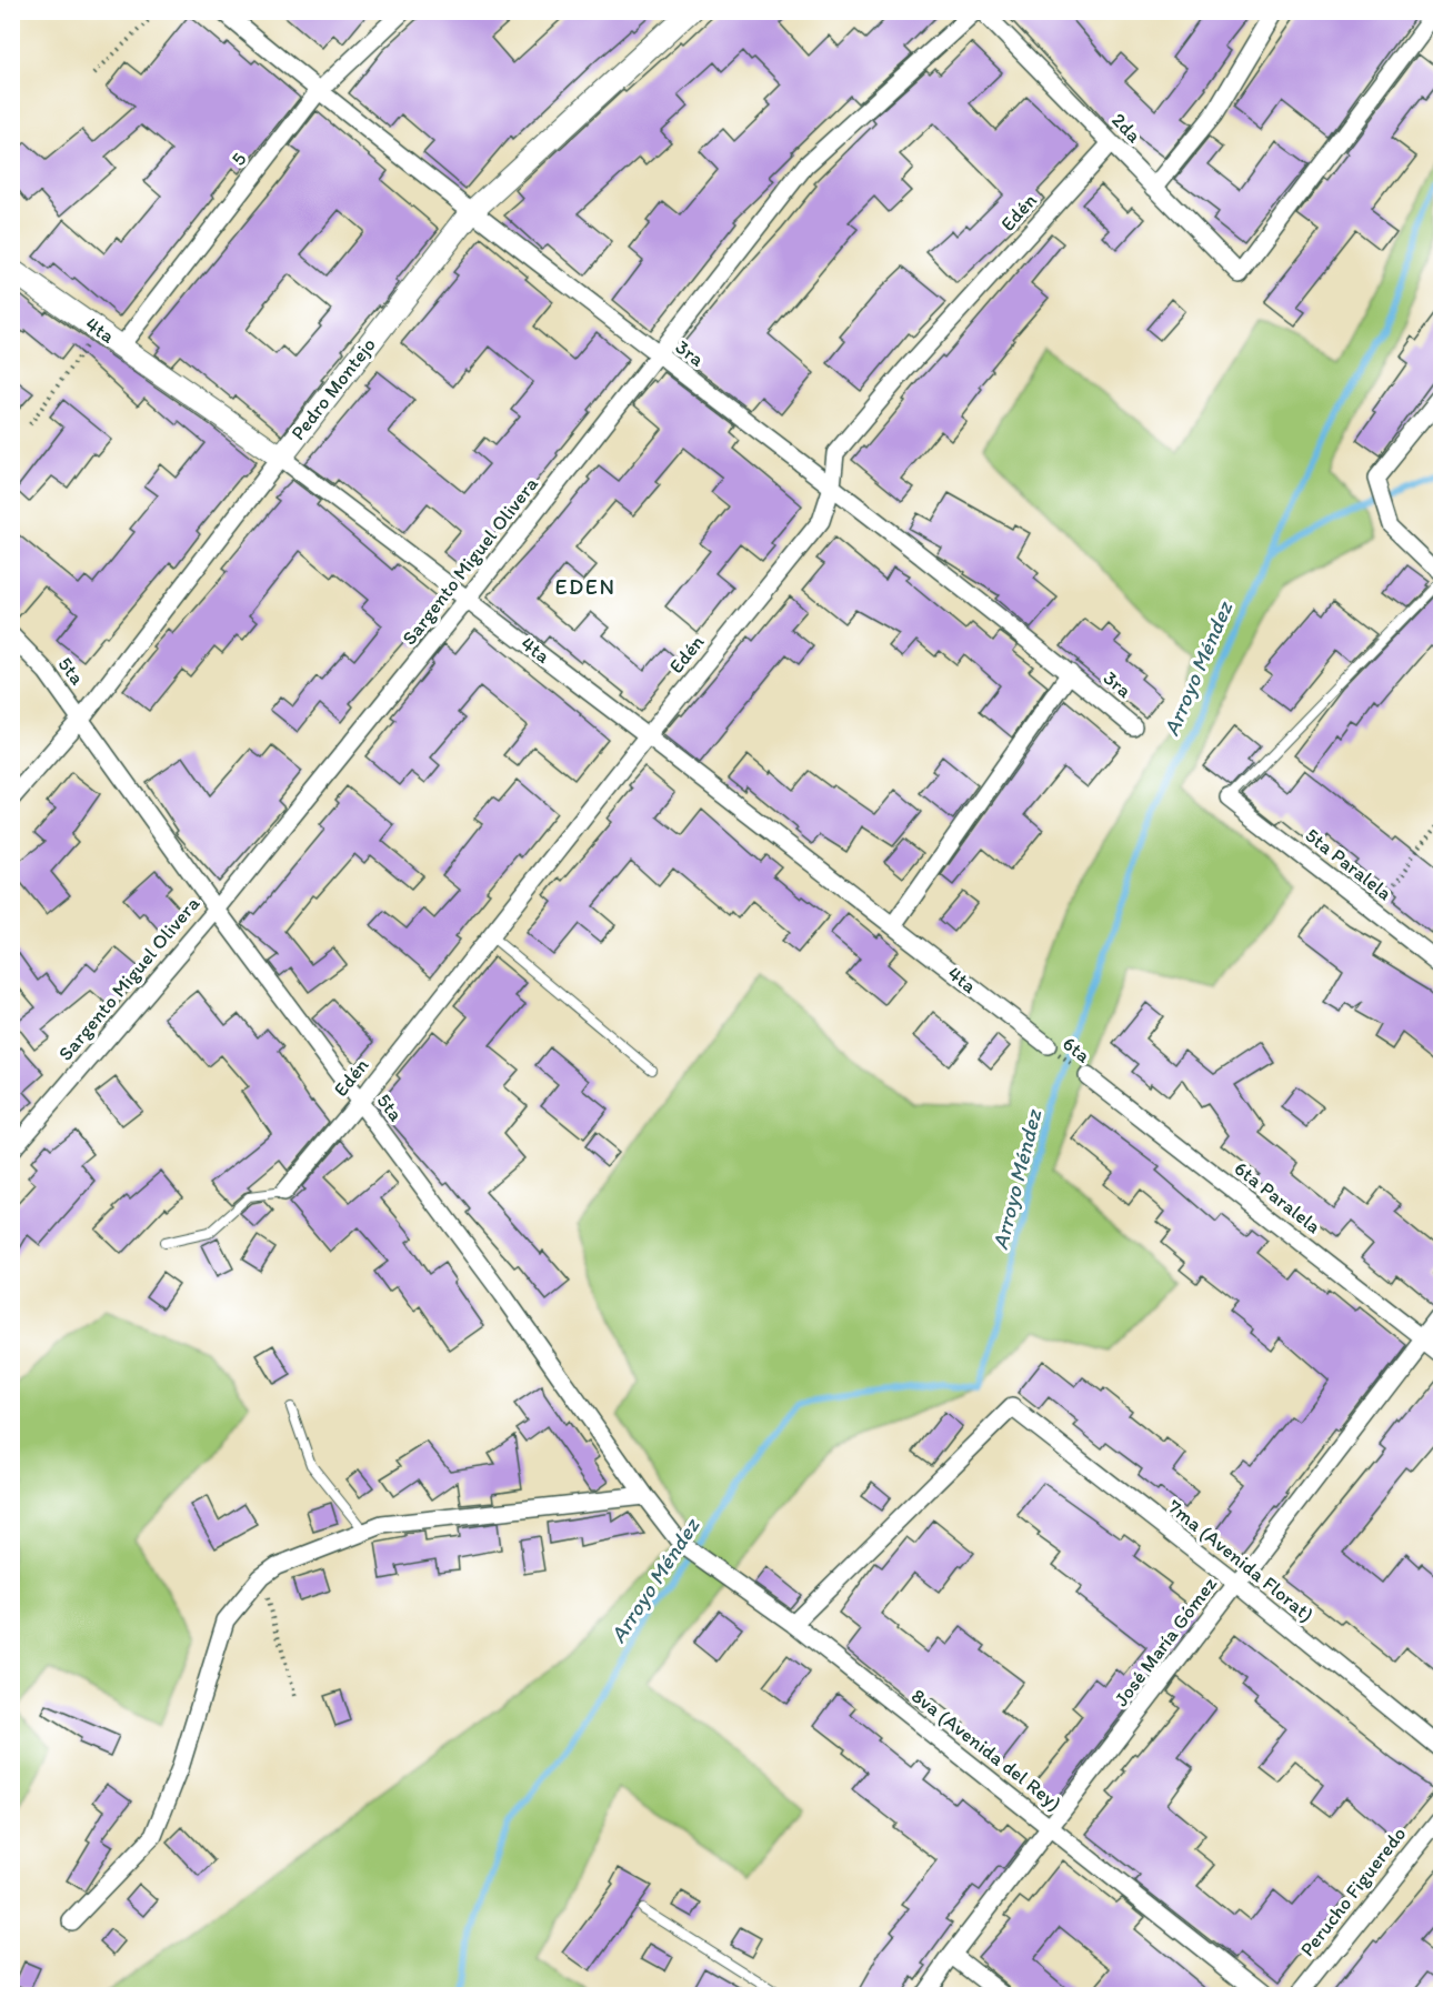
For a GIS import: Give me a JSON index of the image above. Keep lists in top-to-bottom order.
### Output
{
  "streets": {
    "street": [
      "2da",
      "5",
      "Edén",
      "4ta",
      "3ra",
      "Pedro Montejo",
      "Sargento Miguel Olivera",
      "5ta",
      "5ta Paralela",
      "6ta Paralela",
      "7ma (Avenida Florat)",
      "José María Gómez",
      "8va (Avenida del Rey)",
      "Perucho Figueredo"
    ],
    "path": ["6ta"]
  },
  "crossings": [
    ["2da", "Edén"],
    ["5", "4ta"],
    ["5", "3ra"],
    ["Edén", "4ta"],
    ["Edén", "3ra"],
    ["Edén", "5ta"],
    ["4ta", "Pedro Montejo"],
    ["4ta", "Sargento Miguel Olivera"],
    ["4ta", "6ta"],
    ["3ra", "Pedro Montejo"],
    ["3ra", "Sargento Miguel Olivera"],
    ["Pedro Montejo", "5ta"],
    ["Sargento Miguel Olivera", "5ta"],
    ["5ta", "8va (Avenida del Rey)"],
    ["6ta", "6ta Paralela"],
    ["6ta Paralela", "José María Gómez"],
    ["7ma (Avenida Florat)", "José María Gómez"],
    ["7ma (Avenida Florat)", "8va (Avenida del Rey)"],
    ["José María Gómez", "8va (Avenida del Rey)"]
  ],
  "districts": ["EDEN"],
  "water": ["Arroyo Méndez"]
}
